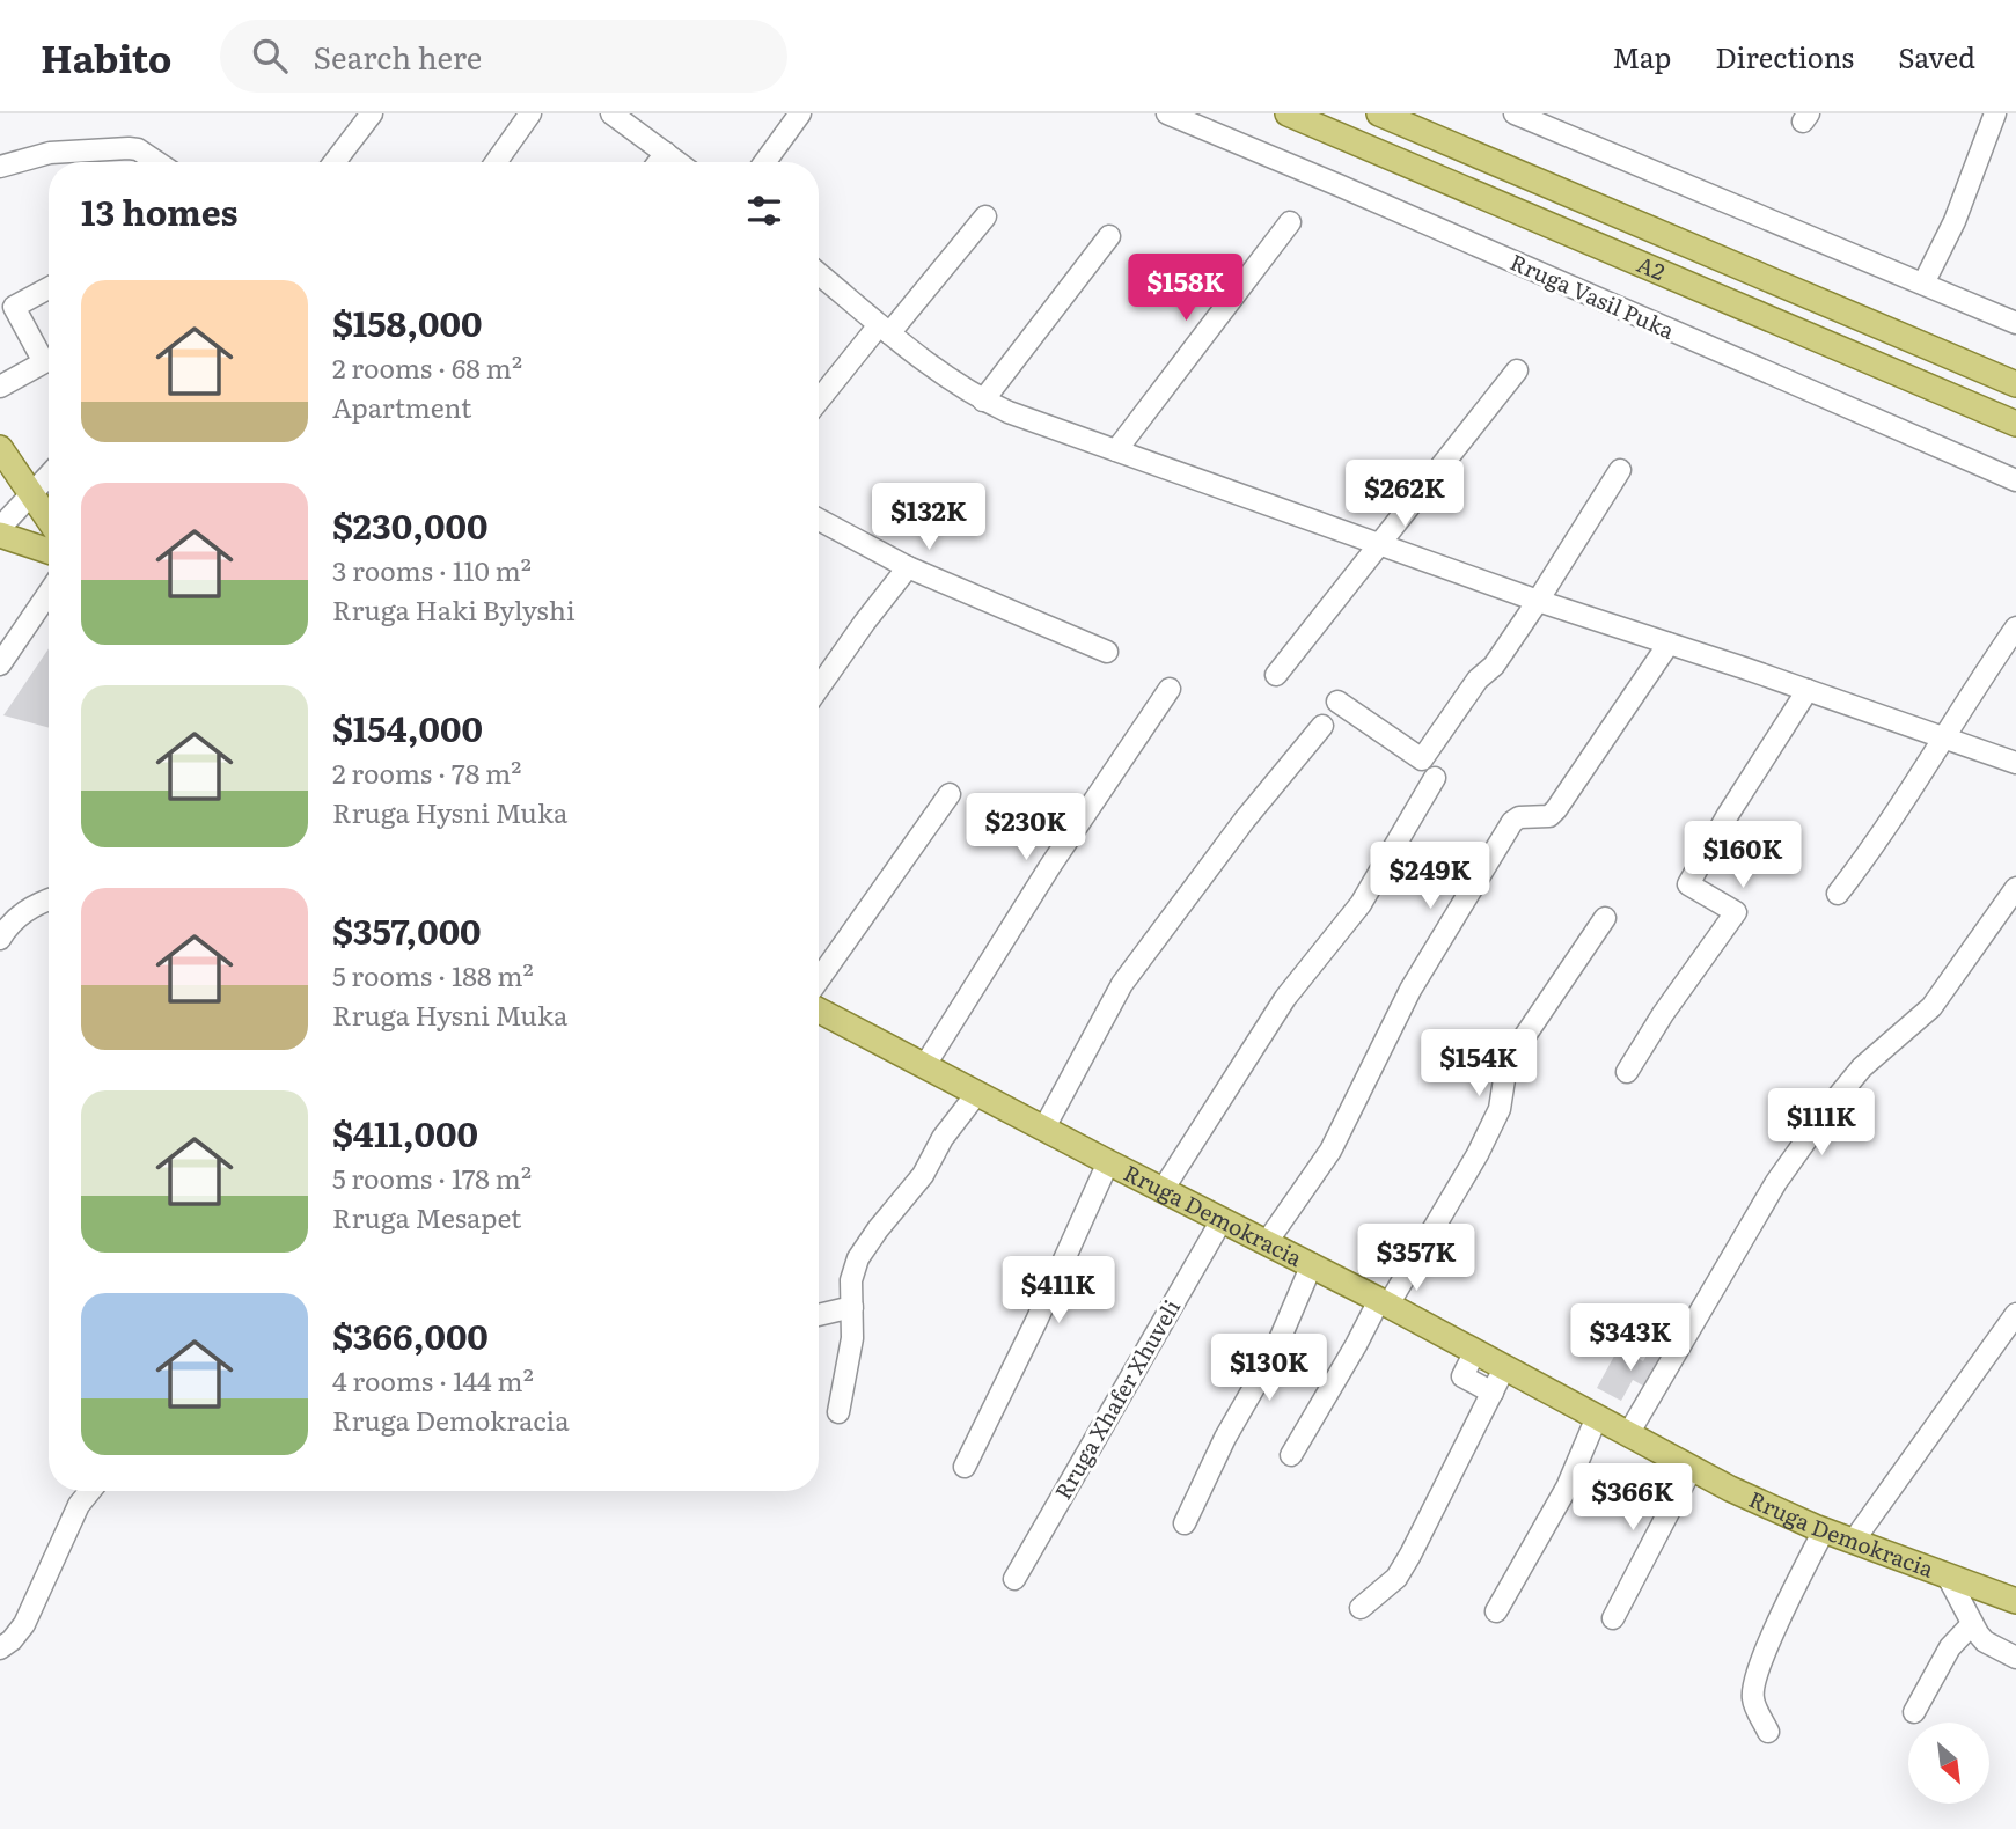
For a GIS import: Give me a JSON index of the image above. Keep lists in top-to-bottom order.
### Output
{
  "streets": {
    "main road": ["A2", "Rruga Demokracia"],
    "street": ["Rruga Vasil Puka", "Rruga Xhafer Xhuveli"]
  },
  "crossings": [
    ["Rruga Demokracia", "Rruga Xhafer Xhuveli"]
  ],
  "north": "bottom right",
  "page": {
    "header": "Habito",
    "search": "Search here",
    "nav": ["Map", "Directions", "Saved"],
    "heading": "13 homes",
    "price": [
      "$158K",
      "$262K",
      "$132K",
      "$230K",
      "$160K",
      "$249K",
      "$154K",
      "$111K",
      "$357K",
      "$411K",
      "$343K",
      "$130K",
      "$366K"
    ],
    "list": [
      {
        "name": "$158,000",
        "note": "2 rooms · 68 m² · Apartment"
      },
      {
        "name": "$230,000",
        "note": "3 rooms · 110 m² · Rruga Haki Bylyshi"
      },
      {
        "name": "$154,000",
        "note": "2 rooms · 78 m² · Rruga Hysni Muka"
      },
      {
        "name": "$357,000",
        "note": "5 rooms · 188 m² · Rruga Hysni Muka"
      },
      {
        "name": "$411,000",
        "note": "5 rooms · 178 m² · Rruga Mesapet"
      },
      {
        "name": "$366,000",
        "note": "4 rooms · 144 m² · Rruga Demokracia"
      }
    ]
  }
}
